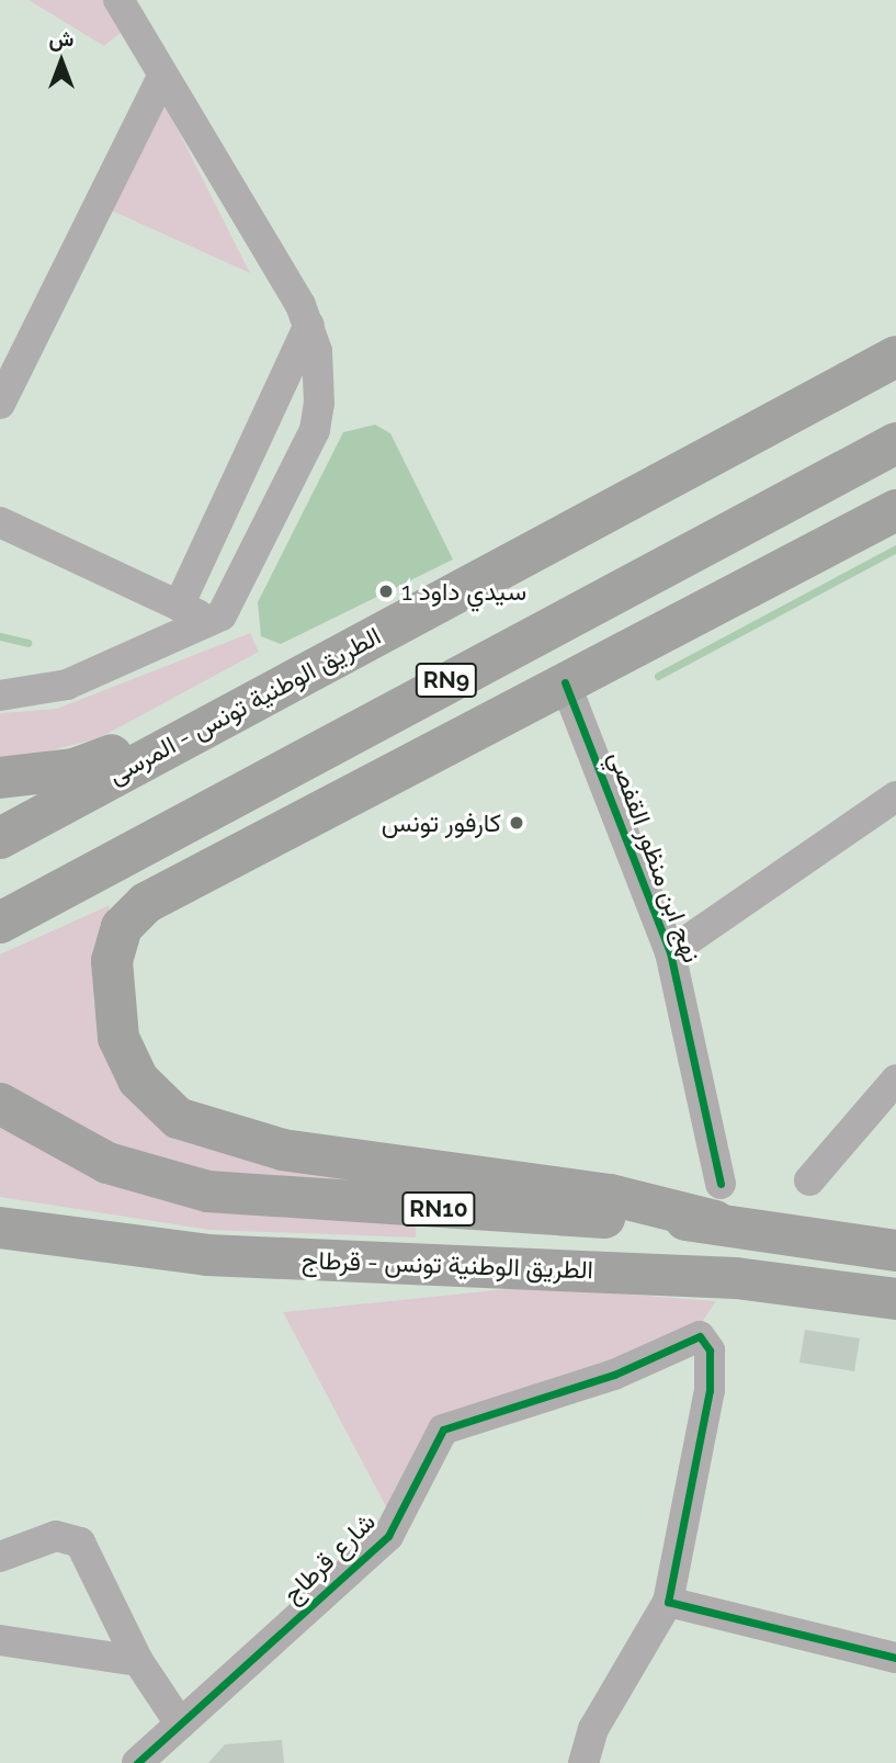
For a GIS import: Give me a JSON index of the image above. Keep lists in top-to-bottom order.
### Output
{
  "streets": {
    "highway": [
      "RN9",
      "الطريق الوطنية تونس - المرسى",
      "RN10",
      "الطريق الوطنية تونس - قرطاج"
    ],
    "street": ["نهج ابن منظور القفصي", "شارع قرطاج"]
  },
  "crossings": [
    ["نهج ابن منظور القفصي", "الطريق الوطنية تونس - قرطاج"]
  ],
  "places": ["سيدي داود 1", "كارفور تونس"],
  "north": "top"
}
